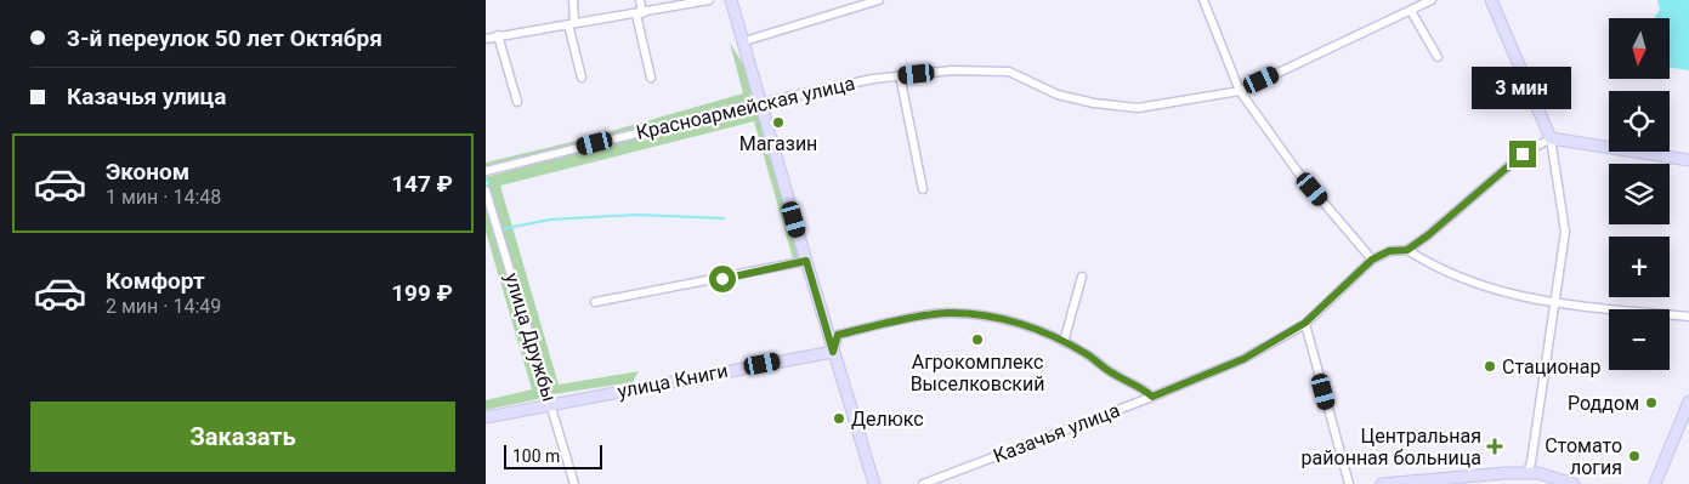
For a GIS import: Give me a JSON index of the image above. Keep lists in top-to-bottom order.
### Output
{
  "streets": {
    "main road": ["улица Книги"],
    "street": ["Красноармейская улица", "улица Дружбы", "Казачья улица"]
  },
  "crossings": [
    ["улица Дружбы", "улица Книги"]
  ],
  "places": {
    "other": [
      "Магазин",
      "Агрокомплекс Выселковский",
      "Стационар",
      "Роддом",
      "Делюкс",
      "Стомато логия"
    ],
    "health": ["Центральная районная больница"]
  },
  "scale_bar": "100 m",
  "north": "bottom",
  "page": {
    "banner": ["3-й переулок 50 лет Октября", "Казачья улица"],
    "map_buttons": ["+", "−"],
    "bubble": "3 мин",
    "list": [
      {
        "name": "Эконом",
        "note": "1 мин · 14:48",
        "value": "147 ₽"
      },
      {
        "name": "Комфорт",
        "note": "2 мин · 14:49",
        "value": "199 ₽"
      }
    ],
    "buttons": "Заказать",
    "scale": "100 m"
  }
}
